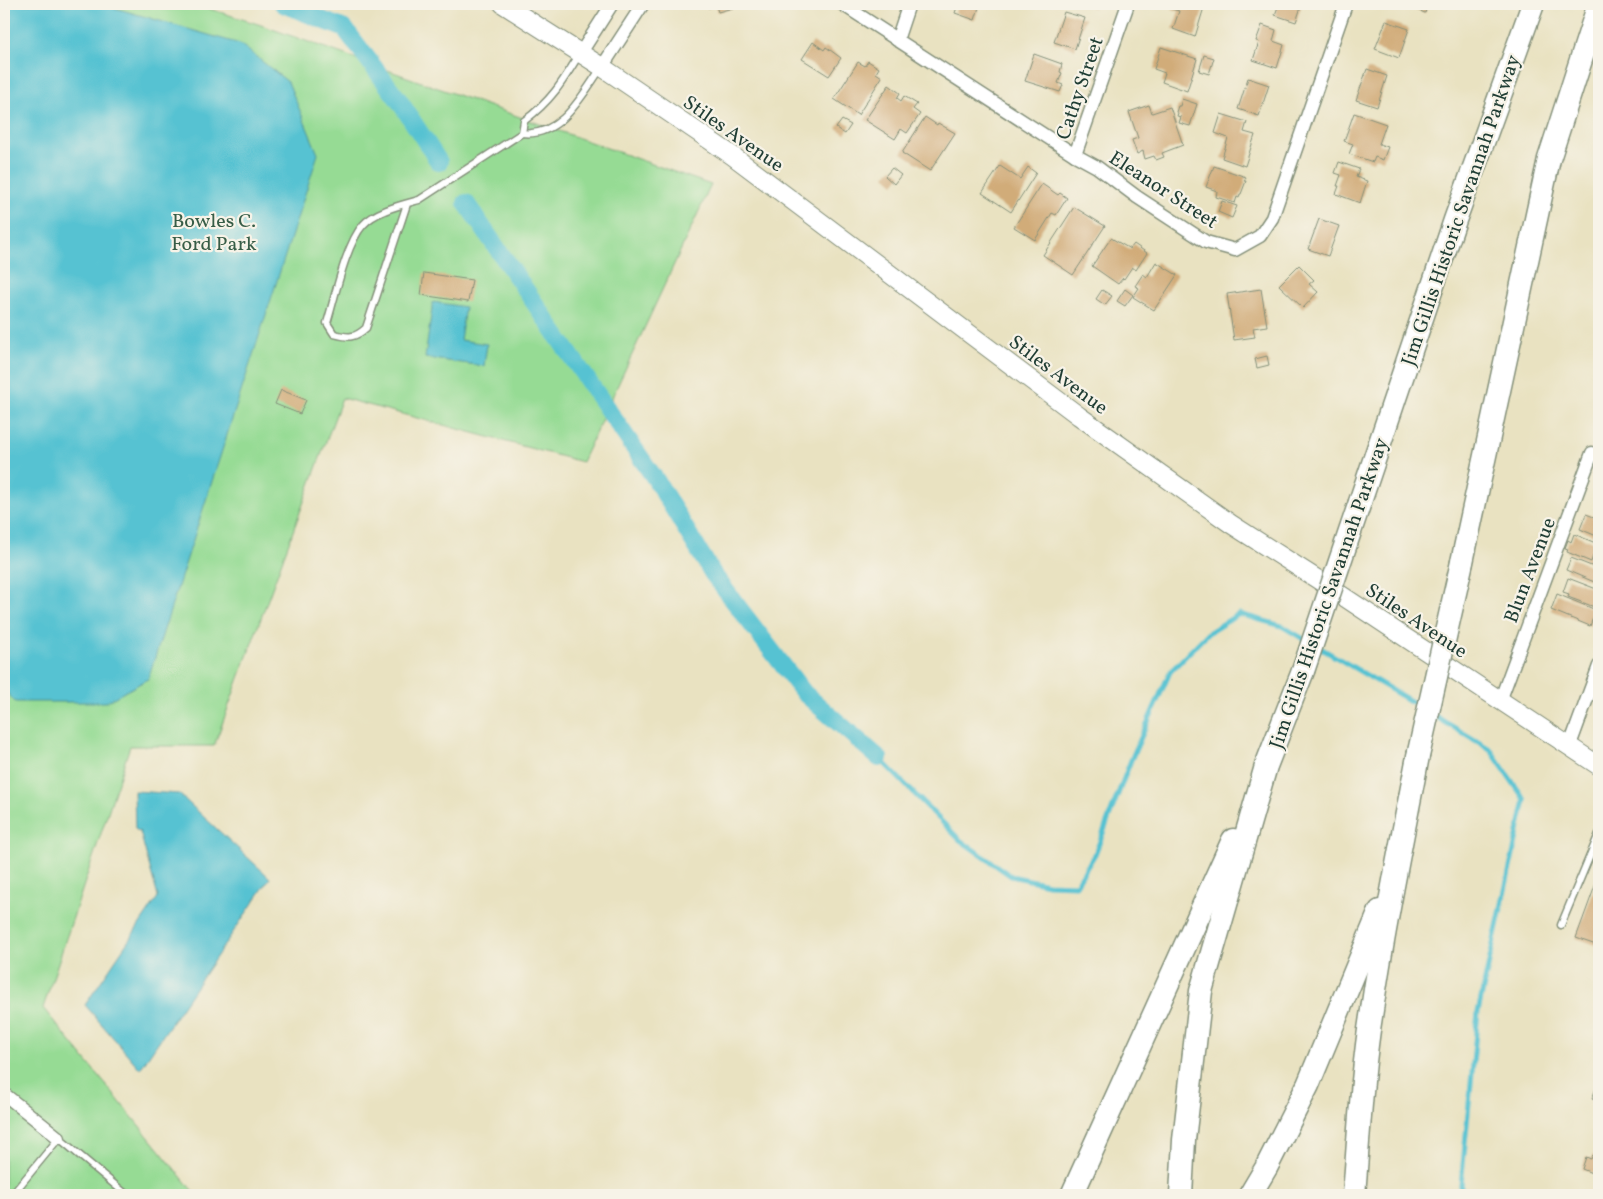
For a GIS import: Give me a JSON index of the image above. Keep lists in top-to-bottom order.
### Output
{
  "streets": {
    "highway": ["Jim Gillis Historic Savannah Parkway"],
    "street": [
      "Cathy Street",
      "Stiles Avenue",
      "Eleanor Street",
      "Blun Avenue"
    ]
  },
  "crossings": [
    ["Cathy Street", "Eleanor Street"],
    ["Stiles Avenue", "Blun Avenue"]
  ],
  "parks": ["Bowles C. Ford Park"]
}
